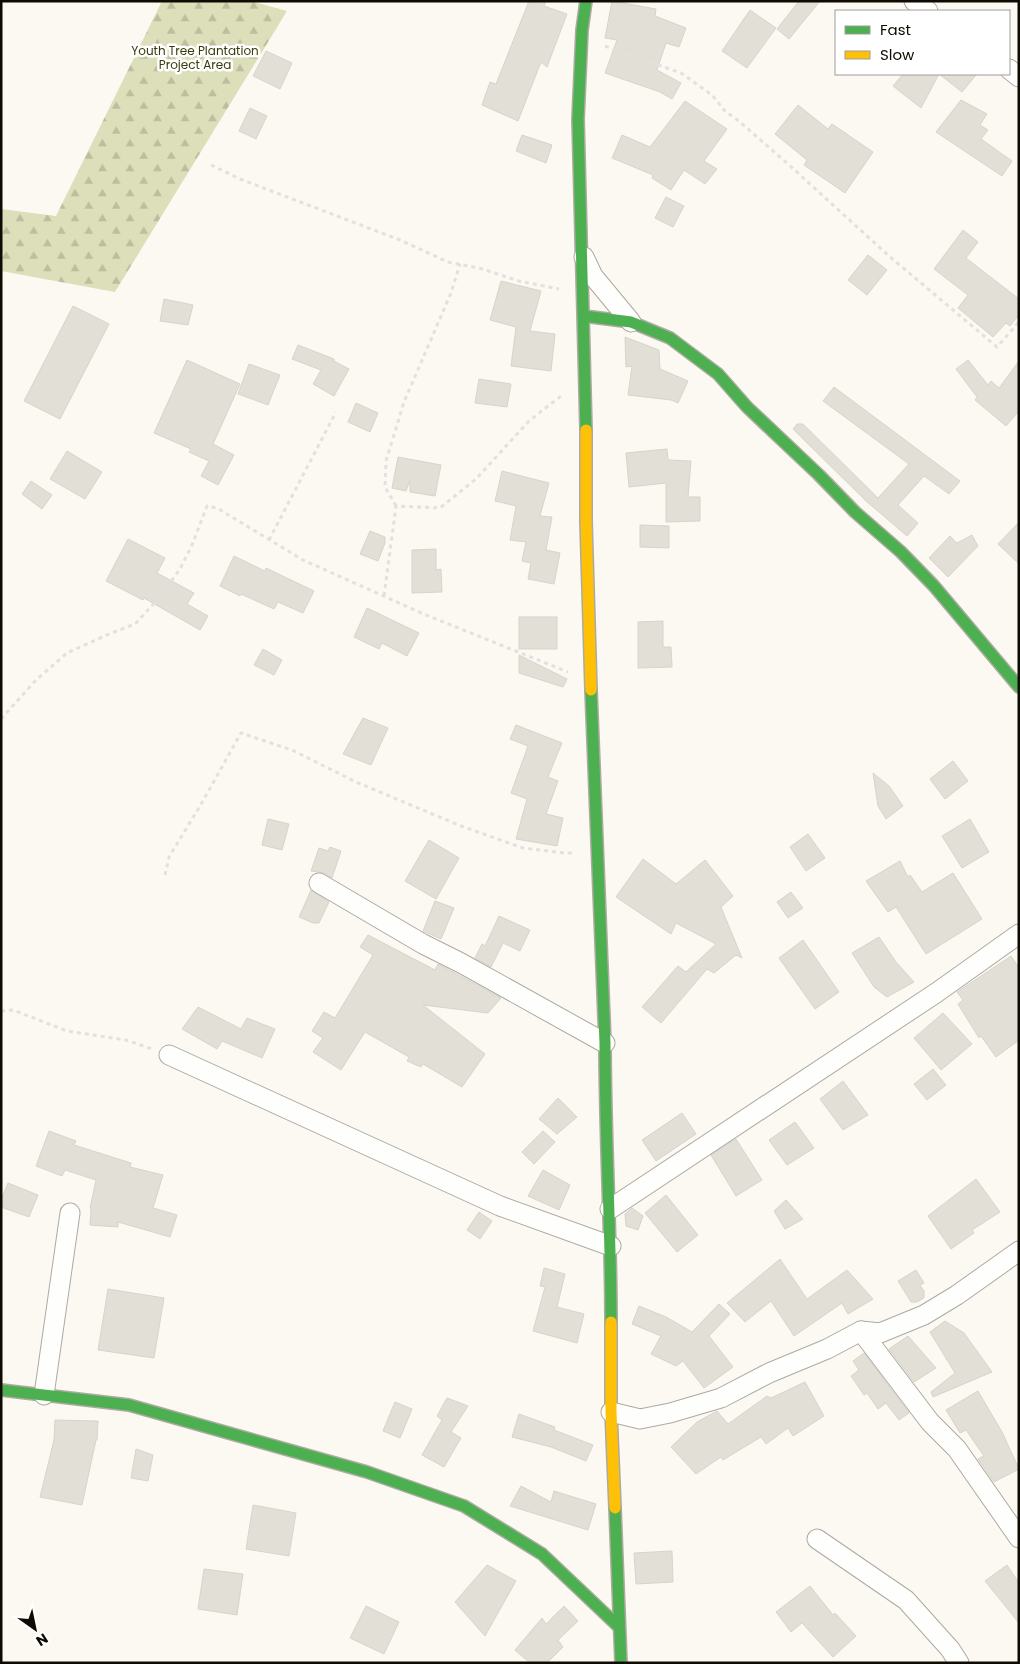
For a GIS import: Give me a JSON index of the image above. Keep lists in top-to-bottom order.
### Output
{
  "parks": ["Youth Tree Plantation Project Area"],
  "legend": ["Fast", "Slow"],
  "north": "bottom right"
}
